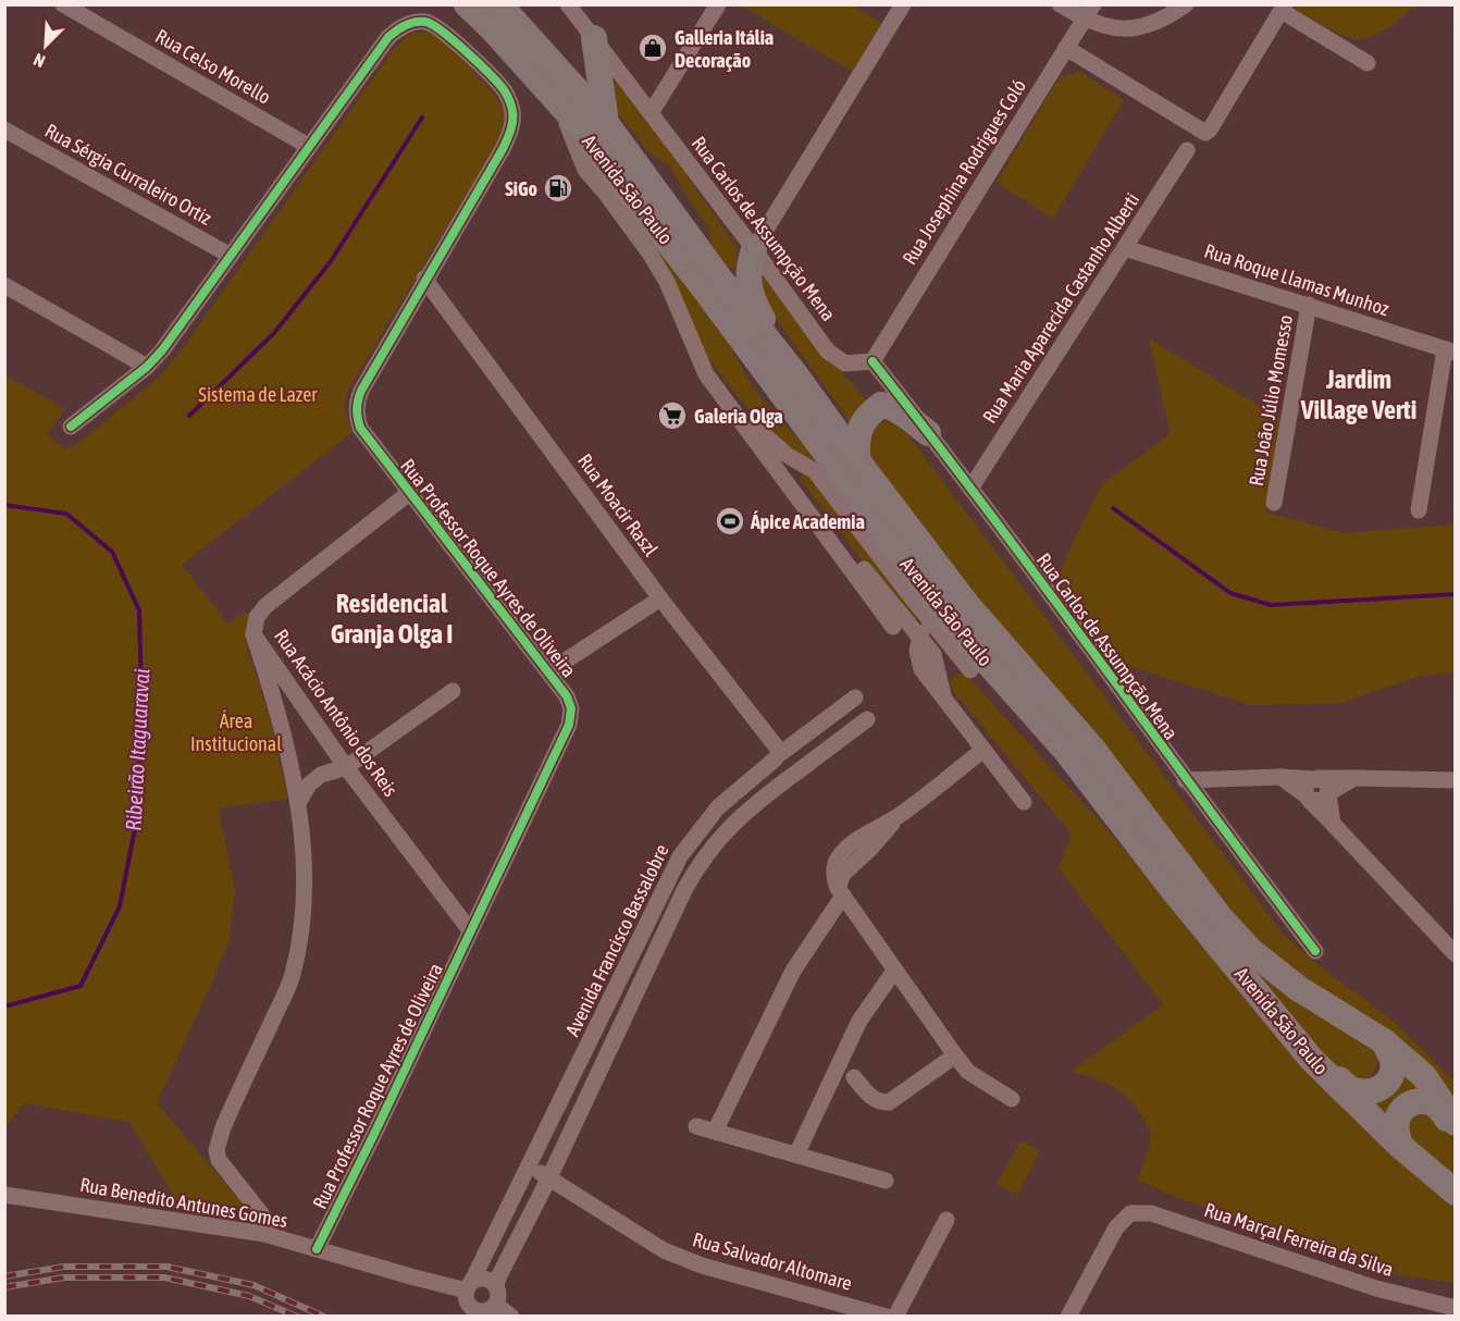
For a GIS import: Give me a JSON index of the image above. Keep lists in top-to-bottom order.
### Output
{
  "streets": {
    "main road": ["Avenida São Paulo"],
    "street": [
      "Rua Celso Morello",
      "Rua Josephina Rodrigues Coló",
      "Rua Sérgia Curraleiro Ortiz",
      "Rua Carlos de Assumpção Mena",
      "Rua Roque Llamas Munhoz",
      "Rua Maria Aparecida Castanho Alberti",
      "Rua João Júlio Momesso",
      "Rua Moacir Raszl",
      "Rua Professor Roque Ayres de Oliveira",
      "Rua Acácio Antônio dos Reis",
      "Avenida Francisco Bassalobre",
      "Rua Benedito Antunes Gomes",
      "Rua Marçal Ferreira da Silva",
      "Rua Salvador Altomare"
    ]
  },
  "crossings": [
    ["Rua Celso Morello", "Rua Professor Roque Ayres de Oliveira"],
    ["Rua Josephina Rodrigues Coló", "Rua Carlos de Assumpção Mena"],
    ["Rua Carlos de Assumpção Mena", "Rua Maria Aparecida Castanho Alberti"],
    ["Rua Roque Llamas Munhoz", "Rua Maria Aparecida Castanho Alberti"],
    ["Rua Roque Llamas Munhoz", "Rua João Júlio Momesso"],
    ["Rua Moacir Raszl", "Rua Professor Roque Ayres de Oliveira"],
    ["Rua Moacir Raszl", "Avenida Francisco Bassalobre"],
    ["Rua Professor Roque Ayres de Oliveira", "Rua Acácio Antônio dos Reis"],
    ["Rua Professor Roque Ayres de Oliveira", "Rua Benedito Antunes Gomes"],
    ["Avenida Francisco Bassalobre", "Rua Benedito Antunes Gomes"],
    ["Avenida Francisco Bassalobre", "Rua Salvador Altomare"]
  ],
  "districts": ["Jardim Village Verti", "Residencial Granja Olga I"],
  "water": ["Ribeirão Itaguaravai"],
  "parks": ["Sistema de Lazer", "Área Institucional"],
  "places": {
    "shop": ["Galleria Itália Decoração"],
    "fuel station": ["SiGo"],
    "supermarket": ["Galeria Olga"],
    "sports": ["Ápice Academia"]
  },
  "north": "bottom left"
}
